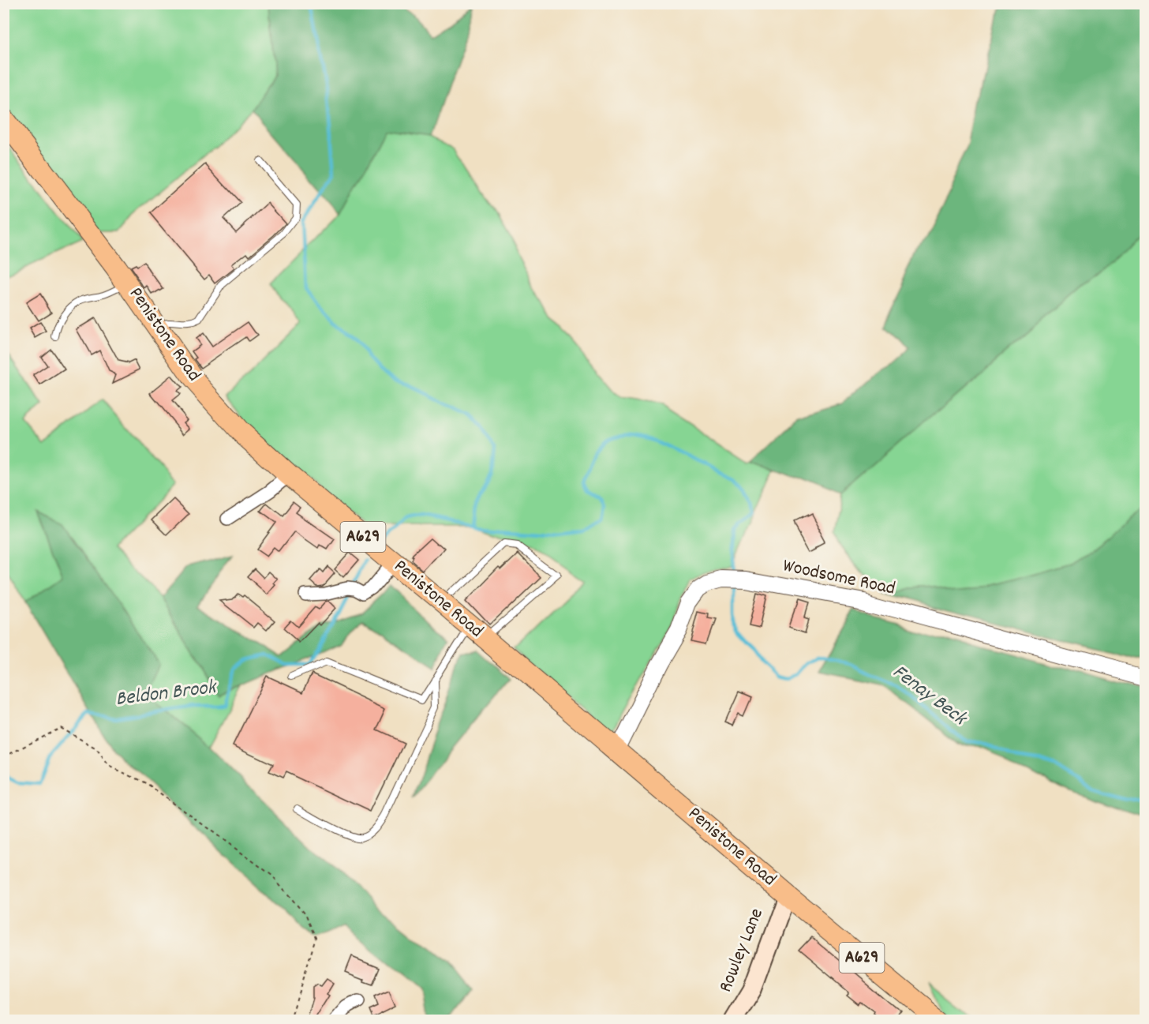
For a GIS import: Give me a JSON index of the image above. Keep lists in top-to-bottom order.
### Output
{
  "streets": {
    "highway": ["Penistone Road", "A629"],
    "main road": ["Rowley Lane"],
    "street": ["Woodsome Road"]
  },
  "crossings": [
    ["Penistone Road", "Woodsome Road"],
    ["Penistone Road", "Rowley Lane"]
  ],
  "water": ["Beldon Brook", "Fenay Beck"]
}
